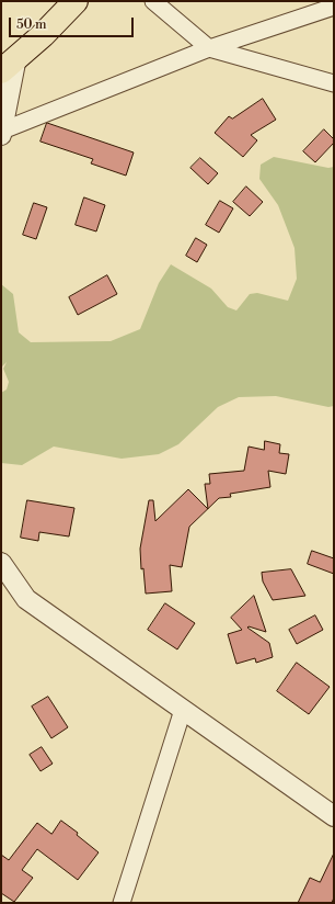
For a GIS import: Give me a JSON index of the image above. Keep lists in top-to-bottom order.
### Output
{
  "scale_bar": "50 m"
}
